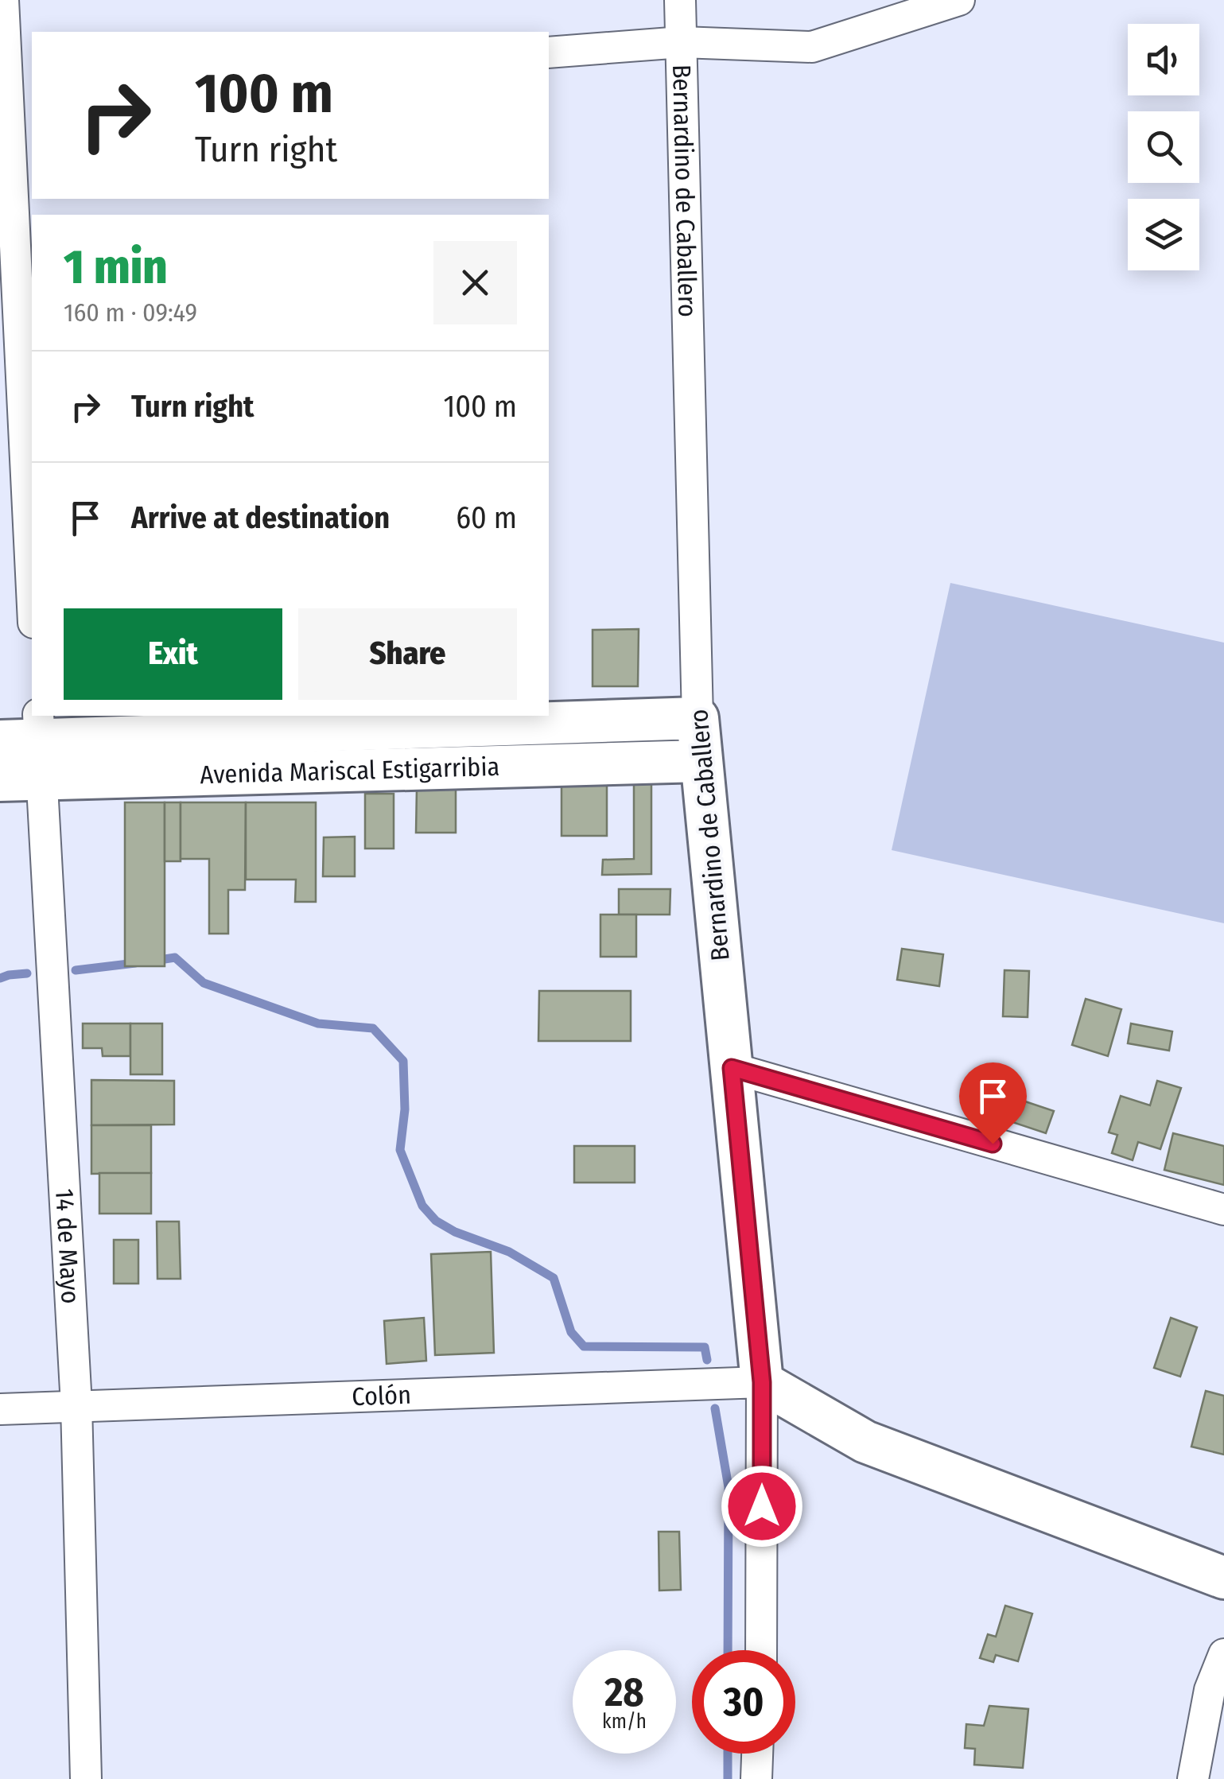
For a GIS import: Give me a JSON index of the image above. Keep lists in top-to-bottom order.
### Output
{
  "streets": {
    "main road": ["Bernardino de Caballero", "Avenida Mariscal Estigarribia"],
    "street": ["14 de Mayo", "Colón"]
  },
  "crossings": [
    ["Bernardino de Caballero", "Avenida Mariscal Estigarribia"],
    ["Bernardino de Caballero", "Colón"],
    ["Avenida Mariscal Estigarribia", "14 de Mayo"],
    ["14 de Mayo", "Colón"]
  ],
  "page": {
    "turn": ["100 m", "Turn right"],
    "heading": ["1 min", "160 m · 09:49"],
    "list": [
      {
        "name": "Turn right",
        "value": "100 m"
      },
      {
        "name": "Arrive at destination",
        "value": "60 m"
      }
    ],
    "buttons": ["Exit", "Share"],
    "speed": "28 km/h",
    "limit": "30"
  }
}
